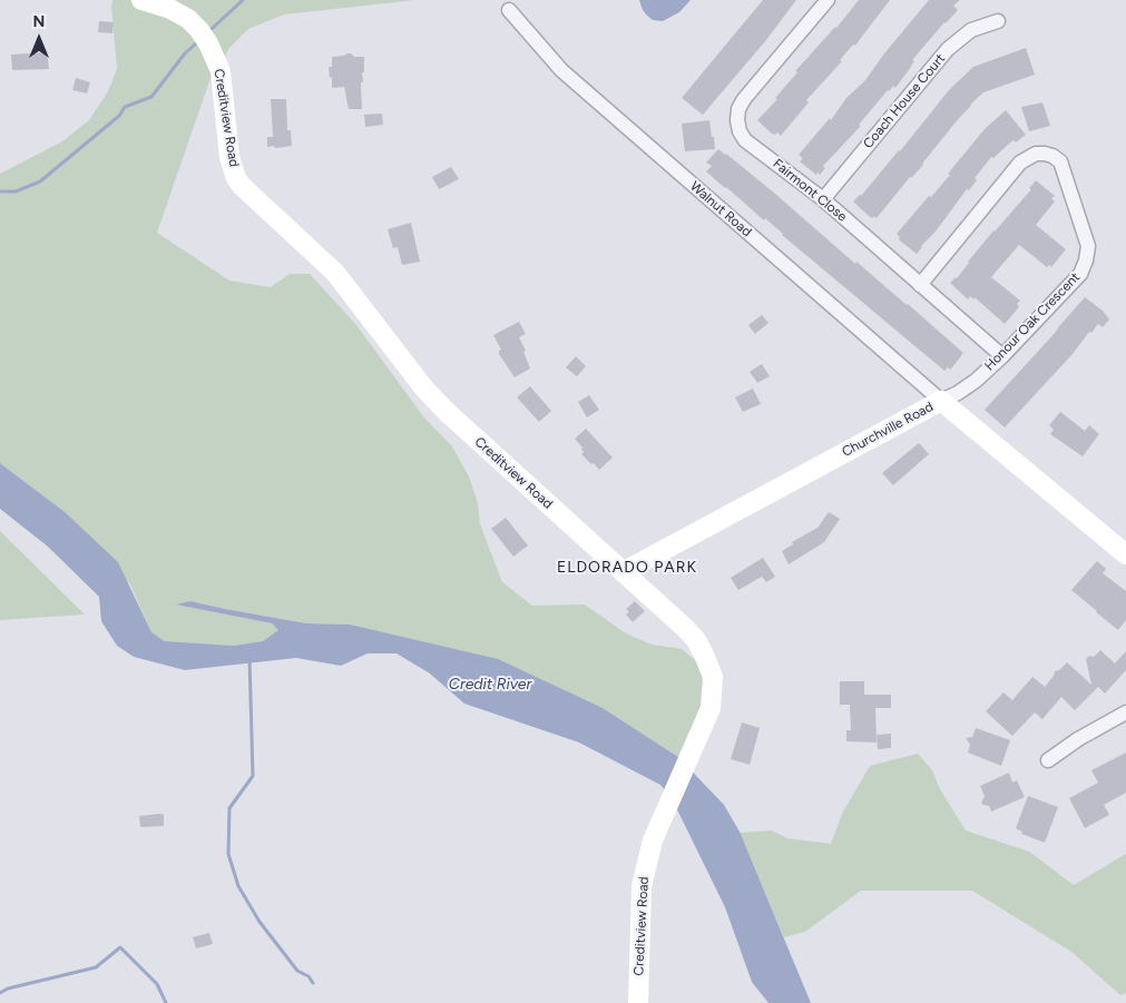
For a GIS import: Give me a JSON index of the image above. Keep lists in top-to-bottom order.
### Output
{
  "streets": {
    "street": [
      "Coach House Court",
      "Creditview Road",
      "Fairmont Close",
      "Walnut Road",
      "Honour Oak Crescent",
      "Churchville Road"
    ]
  },
  "crossings": [
    ["Coach House Court", "Fairmont Close"],
    ["Creditview Road", "Churchville Road"],
    ["Fairmont Close", "Honour Oak Crescent"],
    ["Walnut Road", "Honour Oak Crescent"],
    ["Walnut Road", "Churchville Road"],
    ["Honour Oak Crescent", "Churchville Road"]
  ],
  "districts": ["ELDORADO PARK"],
  "water": ["Credit River"],
  "north": "top"
}
